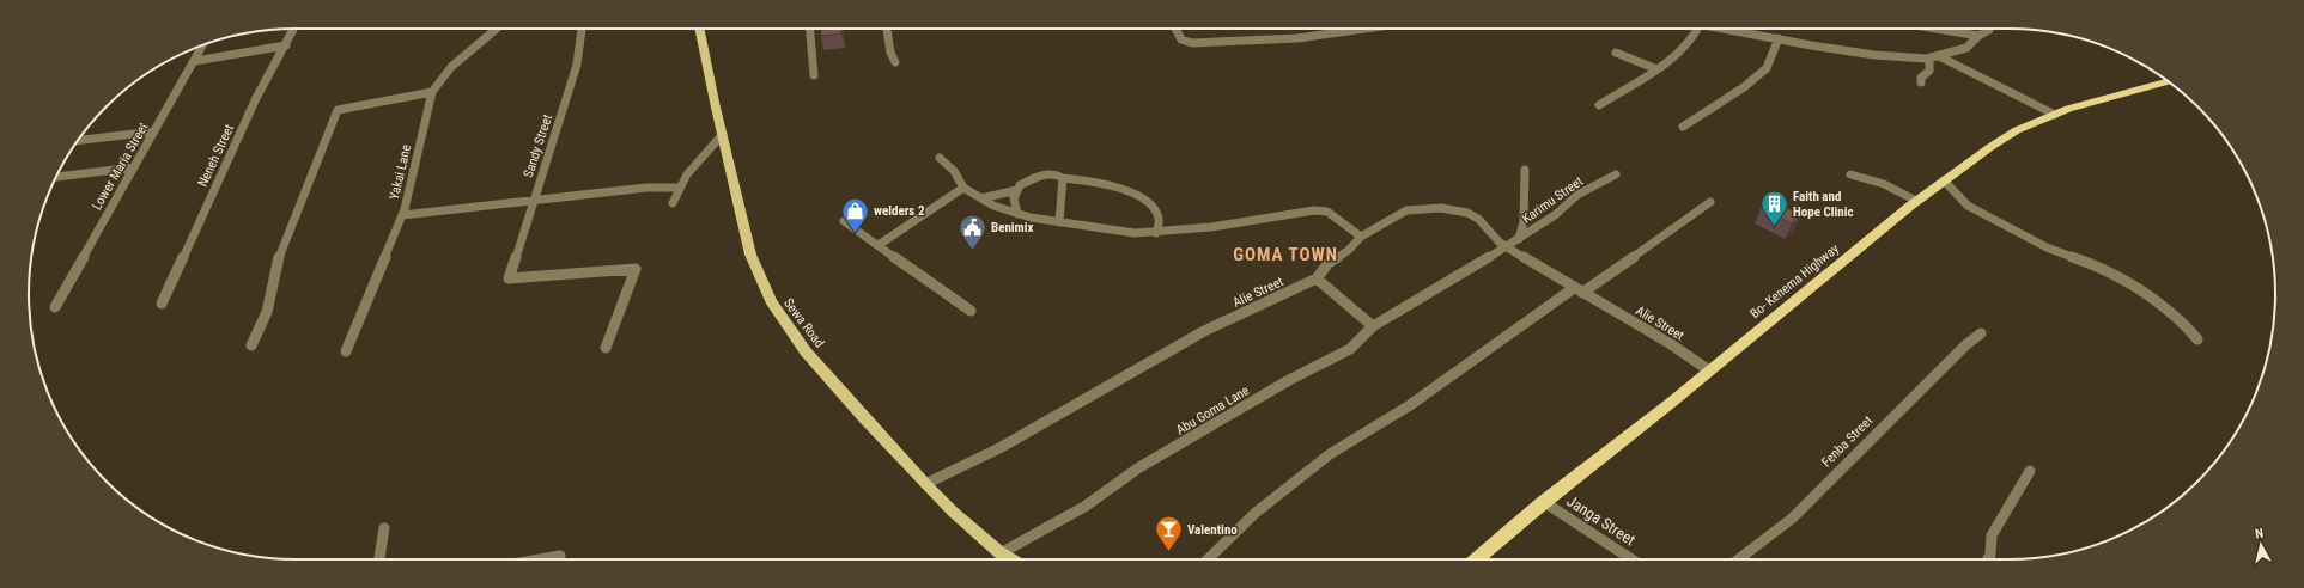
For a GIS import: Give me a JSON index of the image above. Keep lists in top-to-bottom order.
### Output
{
  "streets": {
    "highway": ["Bo- Kenema Highway"],
    "main road": ["Sewa Road"],
    "street": [
      "Sandy Street",
      "Neneh Street",
      "Lower Maria Street",
      "Yakai Lane",
      "Karimu Street",
      "Alie Street",
      "Abu Goma Lane",
      "Fenba Street",
      "Janga Street"
    ]
  },
  "crossings": [
    ["Karimu Street", "Alie Street"],
    ["Karimu Street", "Abu Goma Lane"],
    ["Bo- Kenema Highway", "Alie Street"],
    ["Bo- Kenema Highway", "Janga Street"],
    ["Alie Street", "Sewa Road"],
    ["Sewa Road", "Abu Goma Lane"]
  ],
  "districts": ["GOMA TOWN"],
  "places": {
    "building": ["Faith and Hope Clinic"],
    "shop": ["welders 2"],
    "public building": ["Benimix"],
    "bar": ["Valentino"]
  },
  "north": "top"
}
